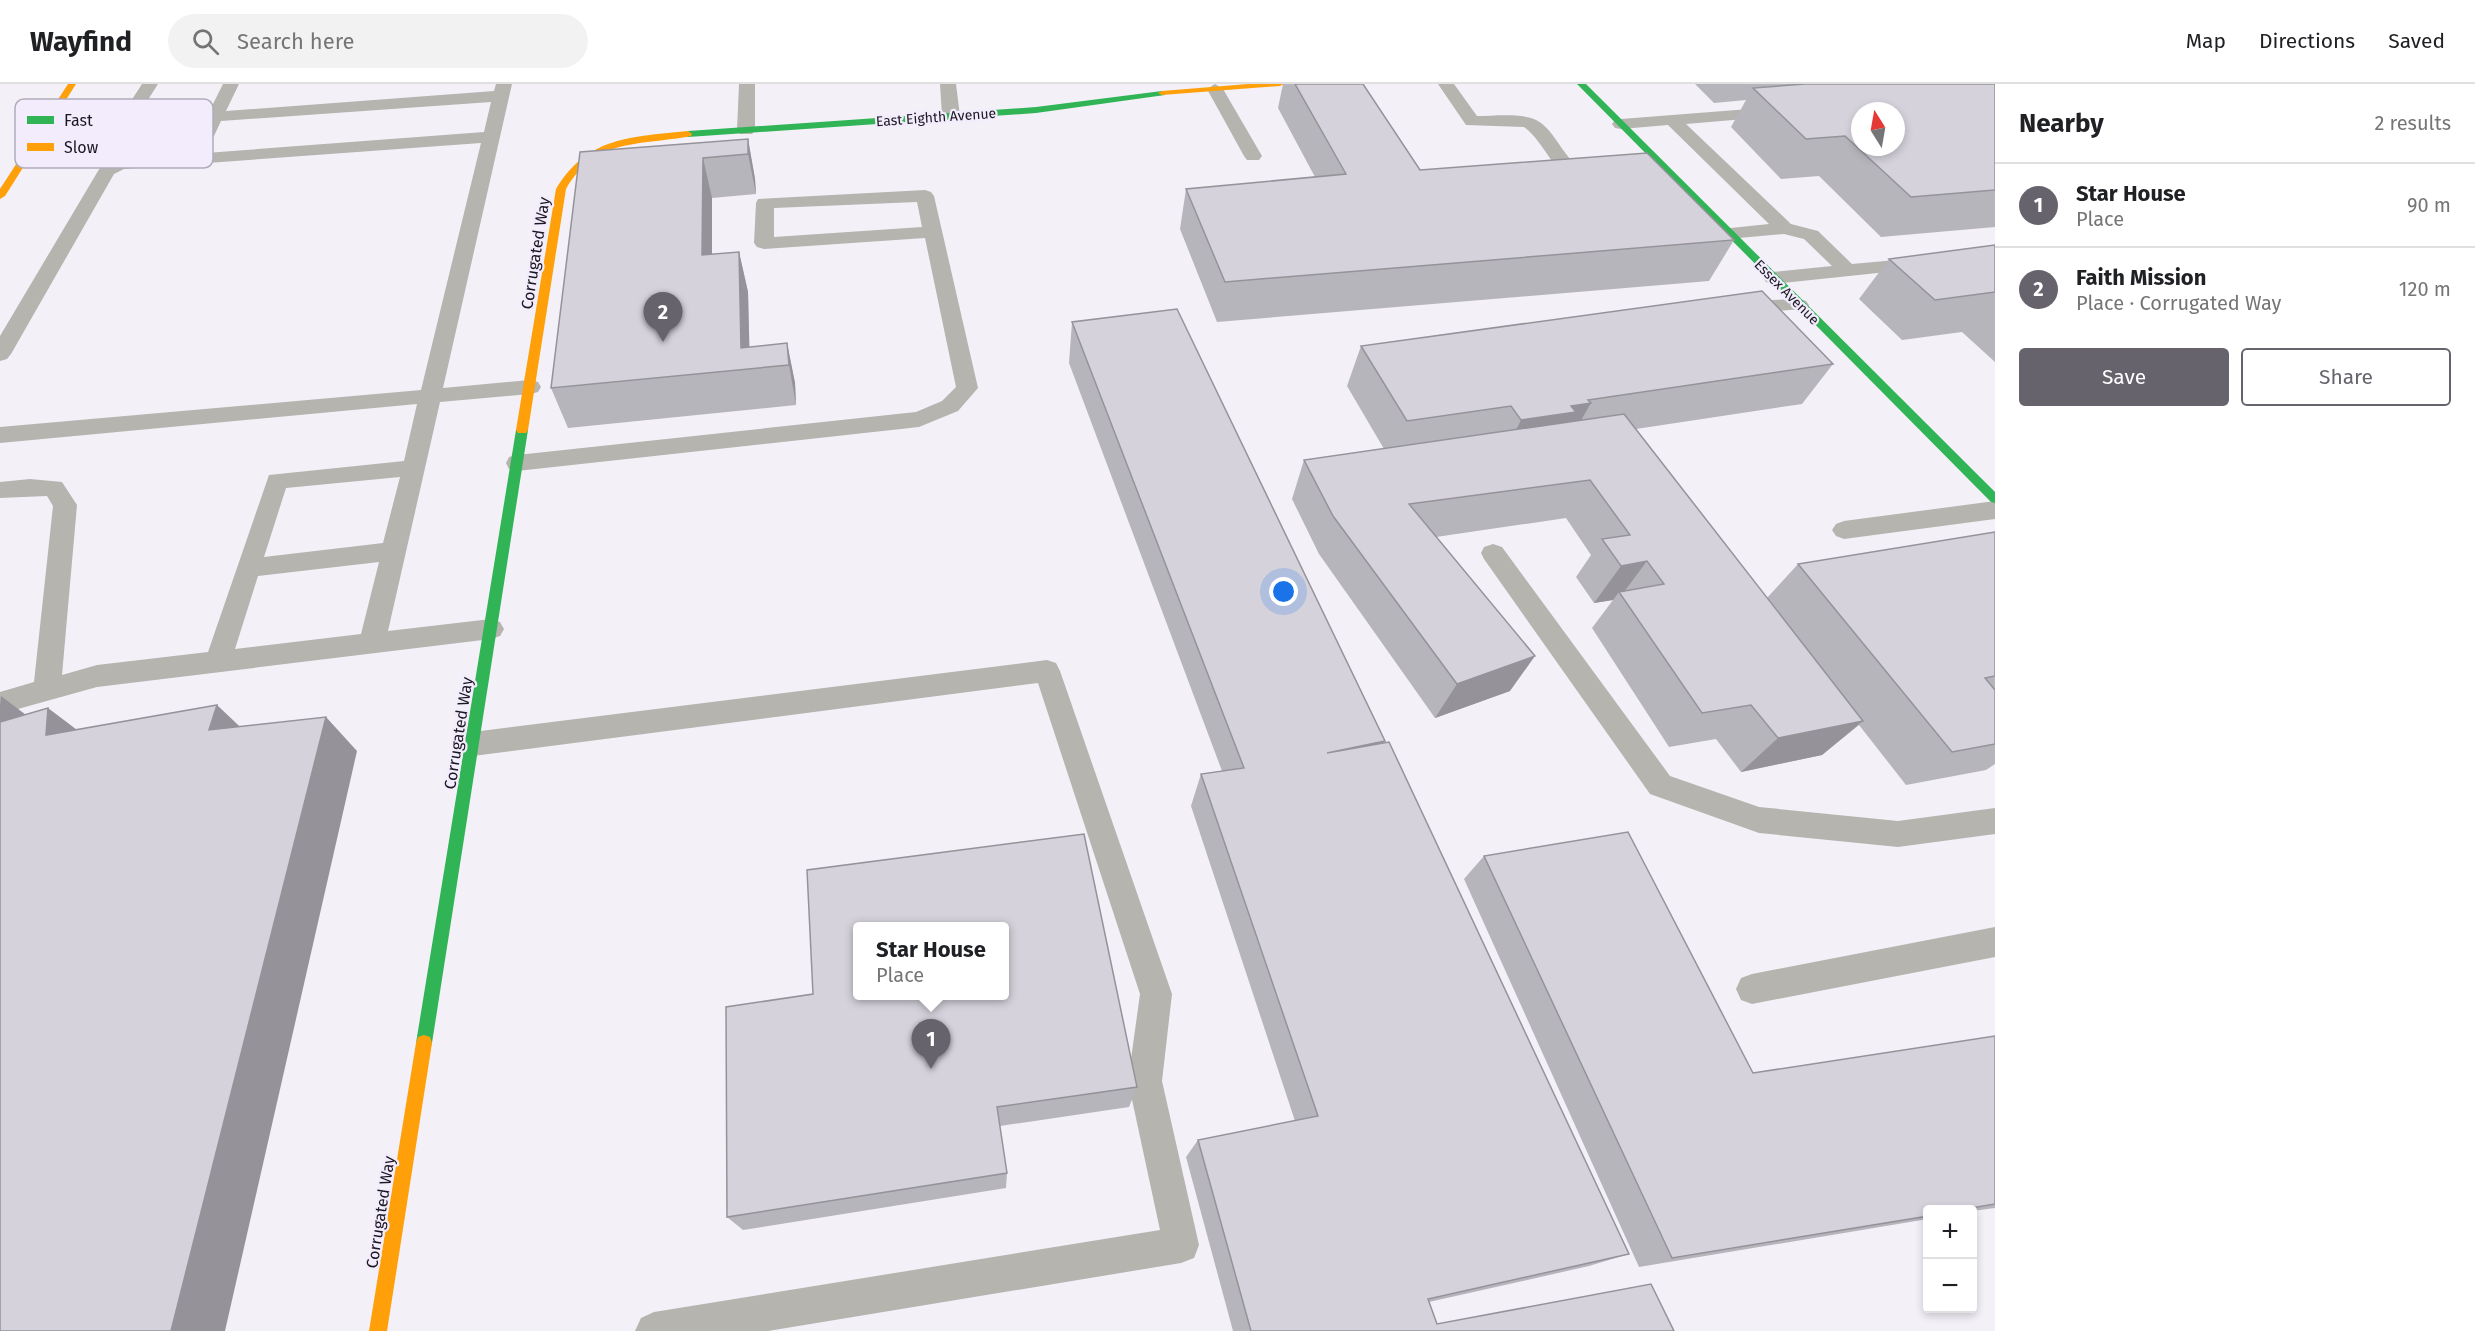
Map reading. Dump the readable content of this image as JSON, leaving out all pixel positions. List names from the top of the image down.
{
  "streets": {
    "street": ["East Eighth Avenue", "Corrugated Way", "Essex Avenue"]
  },
  "crossings": [
    ["East Eighth Avenue", "Corrugated Way"]
  ],
  "legend": ["Fast", "Slow"],
  "north": "top",
  "page": {
    "header": "Wayfind",
    "search": "Search here",
    "nav": ["Map", "Directions", "Saved"],
    "heading": ["Nearby", "2 results"],
    "list": [
      {
        "mark": "1",
        "name": "Star House",
        "note": "Place",
        "value": "90 m"
      },
      {
        "mark": "2",
        "name": "Faith Mission",
        "note": "Place · Corrugated Way",
        "value": "120 m"
      }
    ],
    "pins": ["2", "1"],
    "buttons": ["Save", "Share"],
    "popup": ["Star House", "Place"],
    "map_buttons": ["+", "−"]
  }
}
